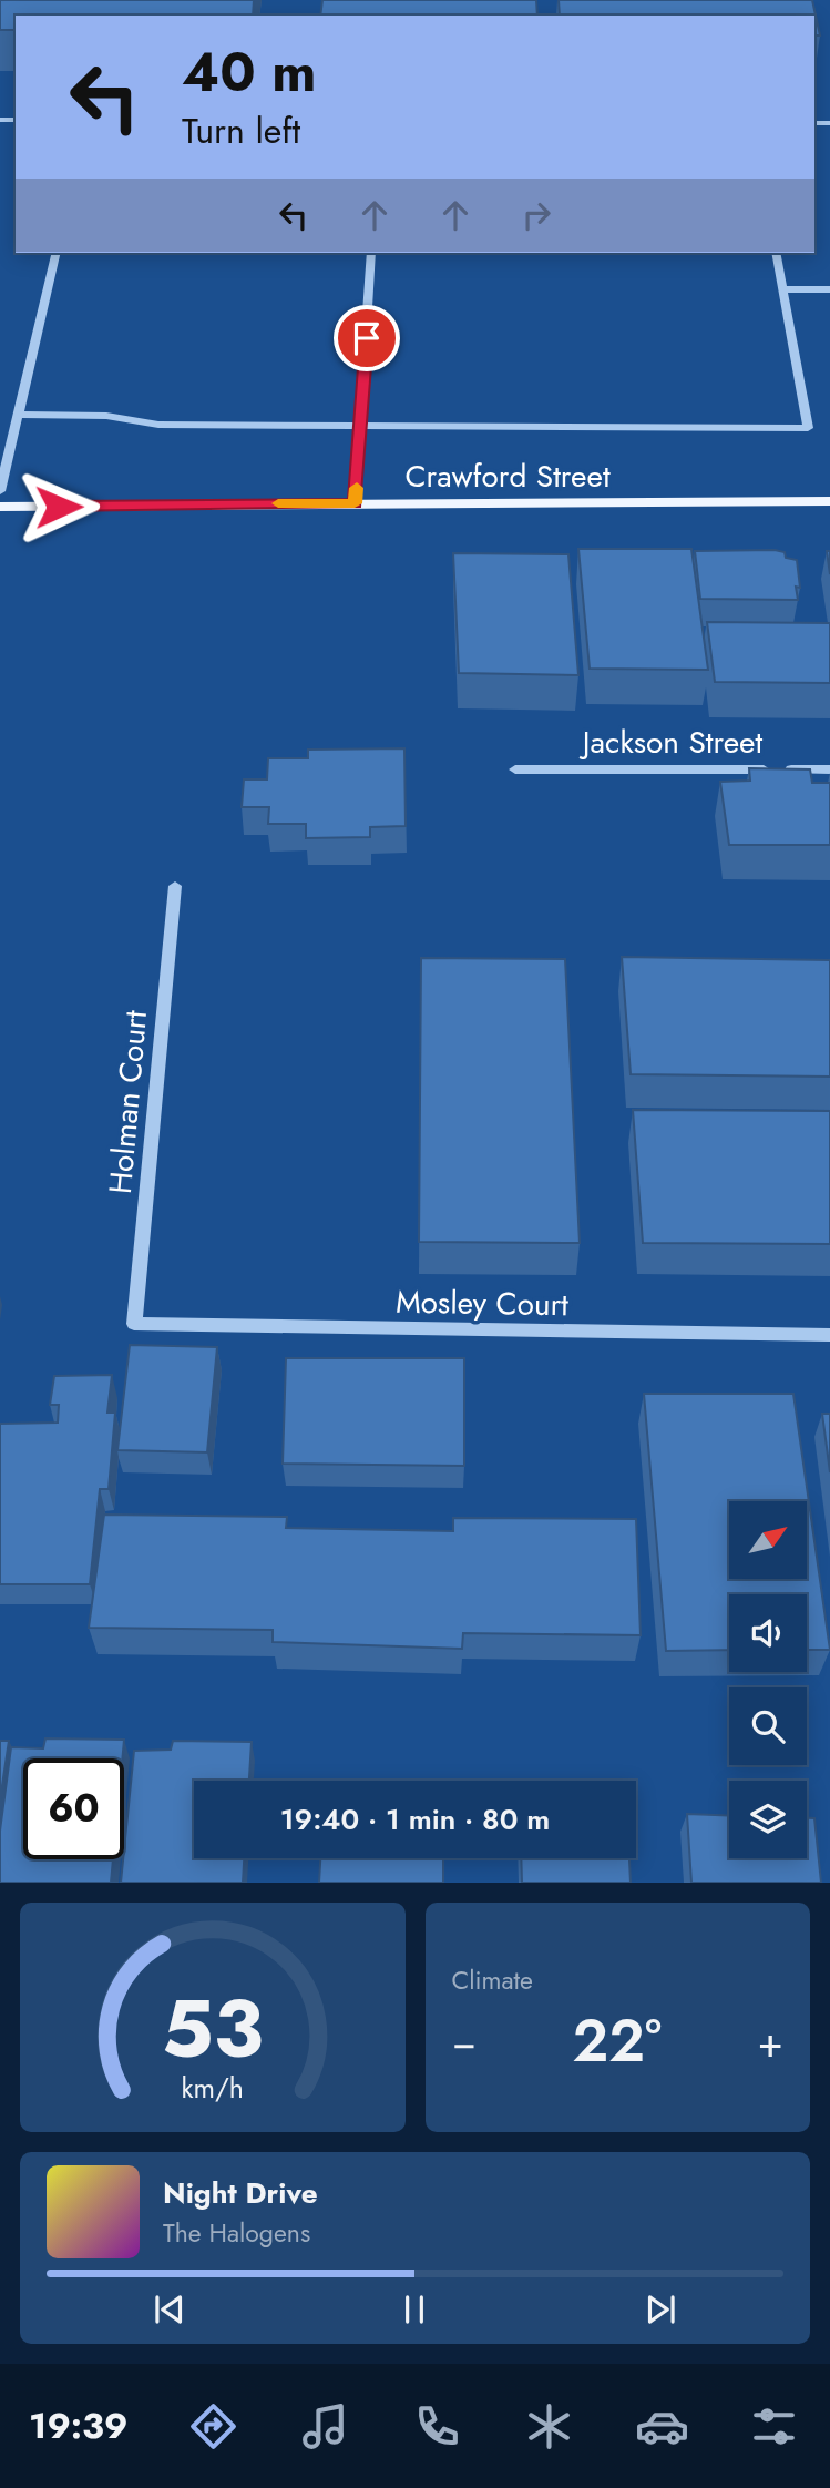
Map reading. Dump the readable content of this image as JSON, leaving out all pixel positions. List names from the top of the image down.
{
  "streets": {
    "main road": ["Crawford Street"],
    "street": ["Jackson Street", "Holman Court", "Mosley Court"]
  },
  "crossings": [
    ["Holman Court", "Mosley Court"]
  ],
  "north": "top right",
  "page": {
    "turn": ["40 m", "Turn left"],
    "limit": "60",
    "trip": "19:40 · 1 min · 80 m",
    "tile": "Climate",
    "heat": ["−", "22°", "+"],
    "song": ["Night Drive", "The Halogens"],
    "tabs": "19:39",
    "gauge": ["53", "km/h"]
  }
}
